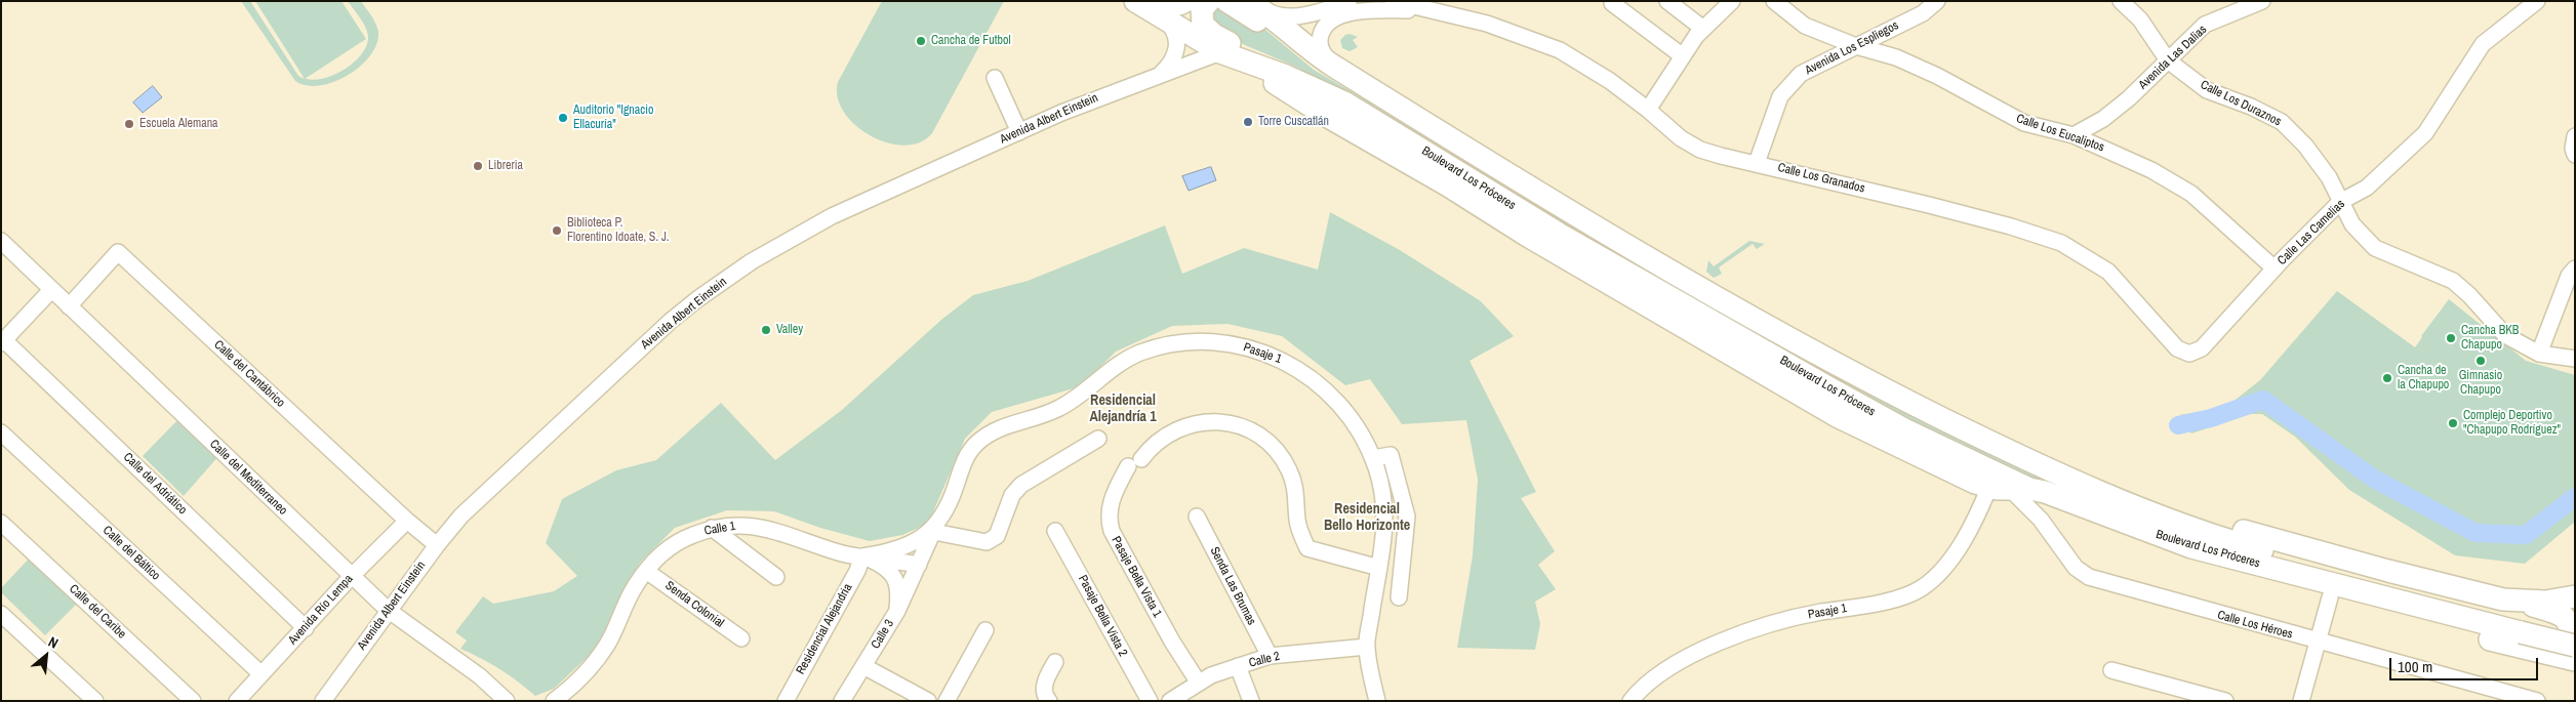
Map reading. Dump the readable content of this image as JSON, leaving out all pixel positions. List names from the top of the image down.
{
  "streets": {
    "highway": ["Boulevard Los Próceres"],
    "street": [
      "Avenida Los Espliegos",
      "Avenida Las Dalias",
      "Calle Los Duraznos",
      "Avenida Albert Einstein",
      "Calle Los Eucaliptos",
      "Calle Los Granados",
      "Calle Las Camelias",
      "Pasaje 1",
      "Calle del Cantábrico",
      "Calle del Mediterraneo",
      "Calle del Adriático",
      "Calle 1",
      "Calle del Báltico",
      "Pasaje Bella Vista 1",
      "Senda Las Brumas",
      "Senda Colonial",
      "Avenida Río Lempa",
      "Calle del Caribe",
      "Pasaje Bella Vista 2",
      "Calle Los Héroes",
      "Residencial Alejandria",
      "Calle 3",
      "Calle 2"
    ]
  },
  "crossings": [
    ["Avenida Los Espliegos", "Calle Los Eucaliptos"],
    ["Avenida Los Espliegos", "Calle Los Granados"],
    ["Avenida Las Dalias", "Calle Los Duraznos"],
    ["Avenida Las Dalias", "Calle Los Eucaliptos"],
    ["Calle Los Duraznos", "Calle Las Camelias"],
    ["Avenida Albert Einstein", "Boulevard Los Próceres"],
    ["Avenida Albert Einstein", "Calle del Cantábrico"],
    ["Avenida Albert Einstein", "Calle del Mediterraneo"],
    ["Calle Los Eucaliptos", "Calle Las Camelias"],
    ["Boulevard Los Próceres", "Calle Los Granados"],
    ["Boulevard Los Próceres", "Pasaje 1"],
    ["Boulevard Los Próceres", "Calle Los Héroes"],
    ["Calle Los Granados", "Calle Las Camelias"],
    ["Pasaje 1", "Pasaje Bella Vista 1"],
    ["Pasaje 1", "Calle Los Héroes"],
    ["Pasaje 1", "Calle 2"],
    ["Calle del Cantábrico", "Calle del Mediterraneo"],
    ["Calle del Cantábrico", "Avenida Río Lempa"],
    ["Calle del Mediterraneo", "Avenida Río Lempa"],
    ["Calle del Adriático", "Avenida Río Lempa"],
    ["Calle 1", "Senda Colonial"],
    ["Calle 1", "Residencial Alejandria"],
    ["Calle 1", "Calle 3"],
    ["Calle del Báltico", "Avenida Río Lempa"],
    ["Pasaje Bella Vista 1", "Calle 2"],
    ["Senda Las Brumas", "Calle 2"]
  ],
  "districts": ["Residencial Alejandría 1", "Residencial Bello Horizonte"],
  "places": [
    "Cancha de Futbol",
    "Auditorio \"Ignacio Ellacuría\"",
    "Torre Cuscatlán",
    "Escuela Alemana",
    "Libreria",
    "Biblioteca P. Florentino Idoate, S. J.",
    "Valley",
    "Cancha BKB Chapupo",
    "Gimnasio Chapupo",
    "Cancha de la Chapupo",
    "Complejo Deportivo \"Chapupo Rodríguez\""
  ],
  "scale_bar": "100 m",
  "north": "top right"
}
